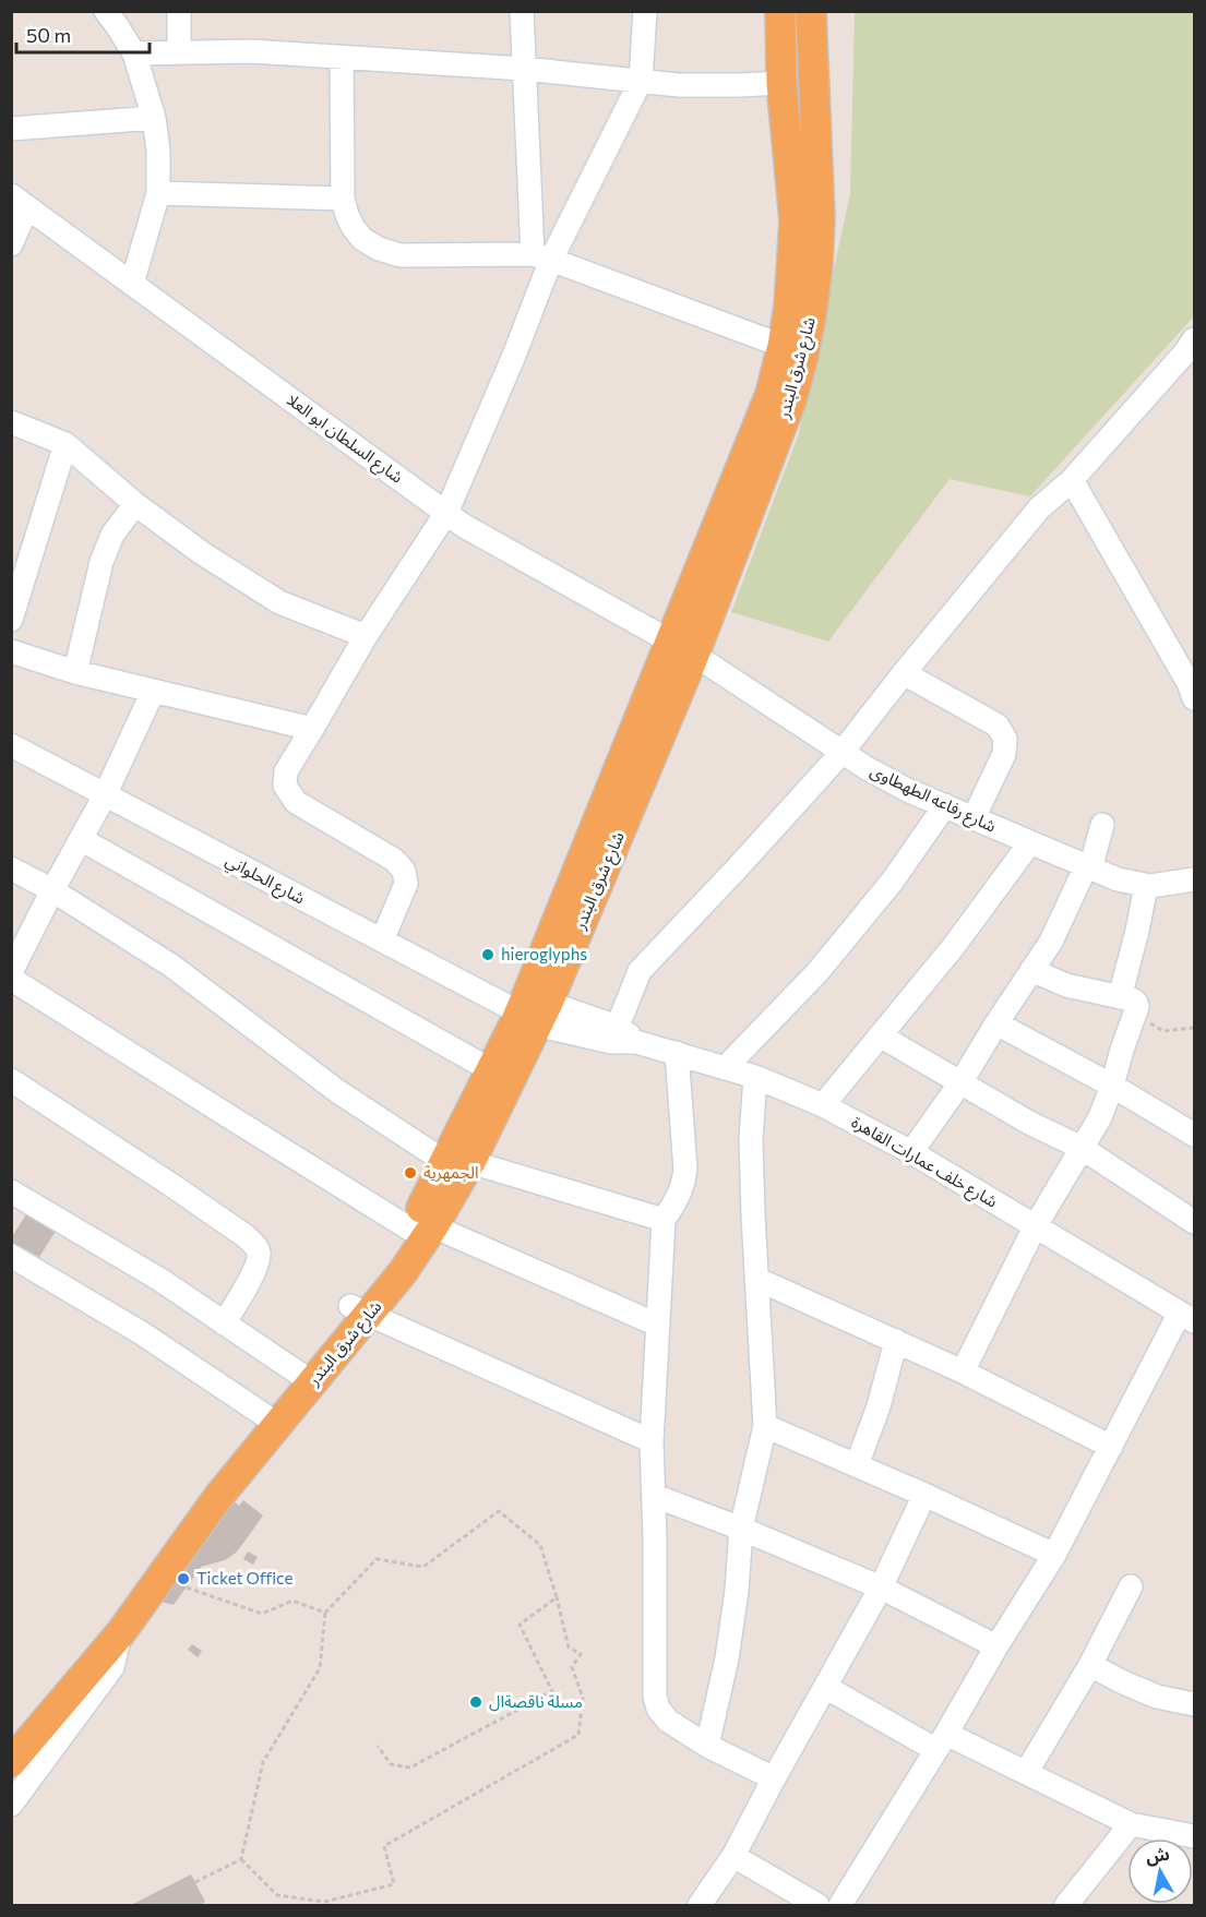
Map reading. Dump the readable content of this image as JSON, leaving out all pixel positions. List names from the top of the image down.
{
  "streets": {
    "main road": ["شارع شرق البندر"],
    "street": [
      "شارع السلطان ابو العلا",
      "شارع رفاعه الطهطاوى",
      "شارع الحلواني",
      "شارع خلف عمارات القاهرة"
    ]
  },
  "crossings": [
    ["شارع شرق البندر", "شارع السلطان ابو العلا"],
    ["شارع شرق البندر", "شارع رفاعه الطهطاوى"],
    ["شارع شرق البندر", "شارع الحلواني"],
    ["شارع شرق البندر", "شارع خلف عمارات القاهرة"],
    ["شارع السلطان ابو العلا", "شارع رفاعه الطهطاوى"],
    ["شارع الحلواني", "شارع خلف عمارات القاهرة"]
  ],
  "places": [
    "hieroglyphs",
    "الجمهرية",
    "Ticket Office",
    "مسلة ناقصةال"
  ],
  "scale_bar": "50 m",
  "north": "top"
}
